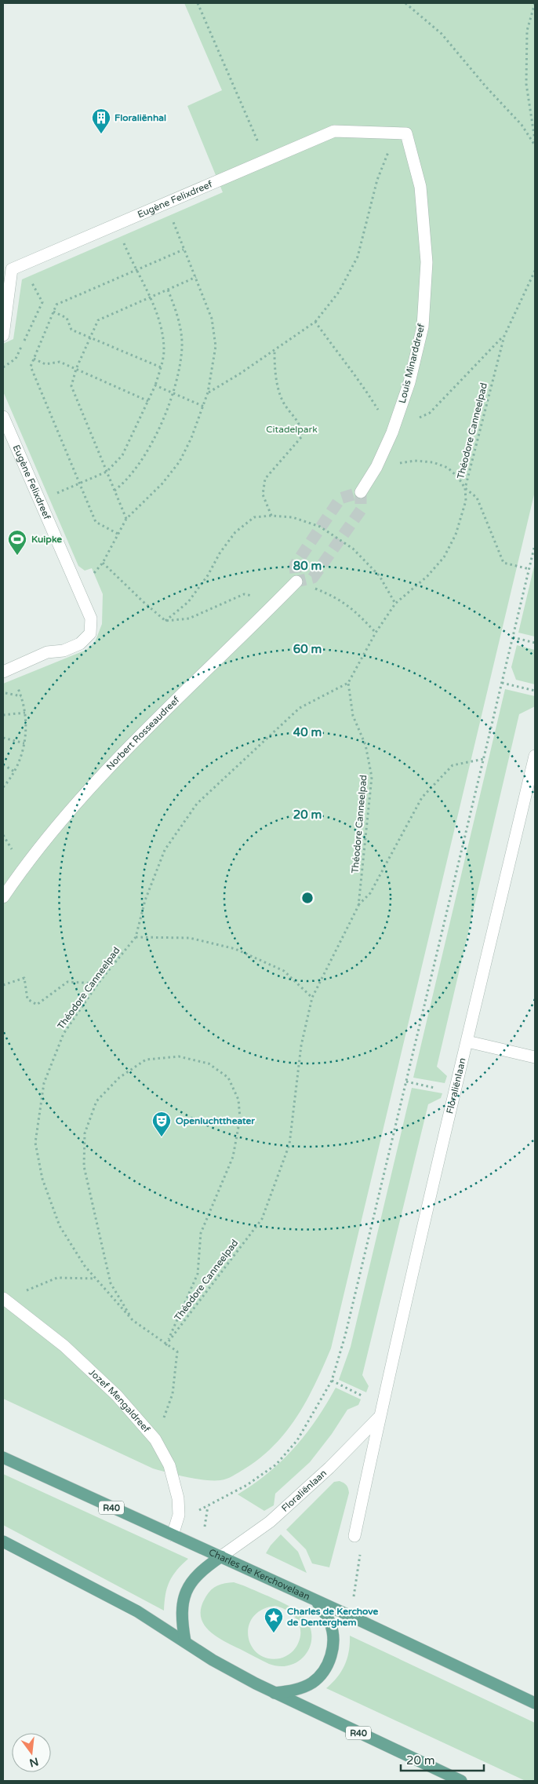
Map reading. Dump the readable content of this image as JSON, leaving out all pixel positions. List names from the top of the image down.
{
  "streets": {
    "main road": ["R40", "Charles de Kerchovelaan"],
    "street": [
      "Eugène Felixdreef",
      "Louis Minarddreef",
      "Norbert Rosseaudreef",
      "Floraliënlaan",
      "Jozef Mengaldreef"
    ],
    "path": ["Théodore Canneelpad"]
  },
  "crossings": [
    ["Eugène Felixdreef", "Louis Minarddreef"],
    ["Théodore Canneelpad", "Jozef Mengaldreef"],
    ["Floraliënlaan", "R40"],
    ["Floraliënlaan", "Charles de Kerchovelaan"],
    ["Jozef Mengaldreef", "Charles de Kerchovelaan"],
    ["R40", "Charles de Kerchovelaan"]
  ],
  "parks": ["Citadelpark"],
  "places": {
    "building": ["Floraliënhal"],
    "sports": ["Kuipke"],
    "theatre": ["Openluchttheater"],
    "place": ["Charles de Kerchove de Denterghem"]
  },
  "scale_bar": "20 m",
  "north": "bottom",
  "rings": [
    "80 m",
    "60 m",
    "40 m",
    "20 m"
  ]
}
